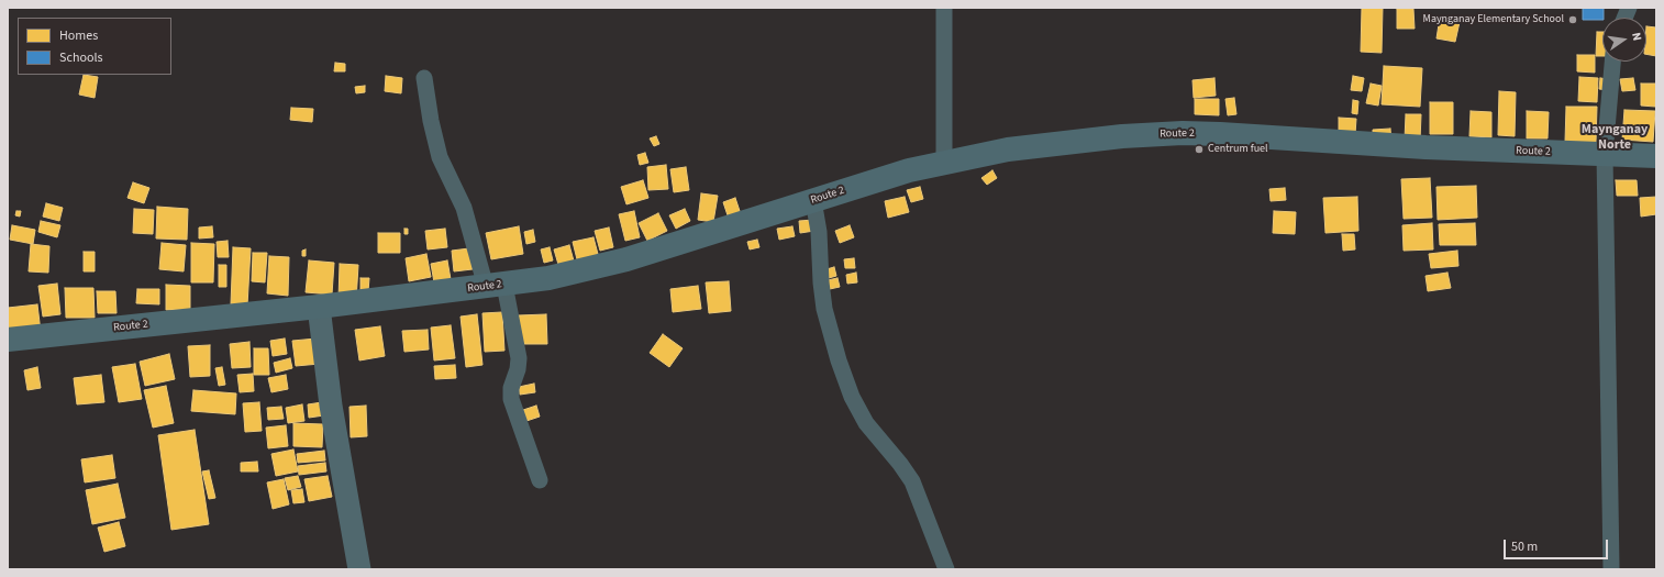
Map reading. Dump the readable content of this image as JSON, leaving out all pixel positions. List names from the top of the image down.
{
  "streets": {
    "highway": ["Route 2"]
  },
  "districts": ["Maynganay Norte"],
  "places": ["Maynganay Elementary School", "Centrum fuel"],
  "legend": ["Homes", "Schools"],
  "scale_bar": "50 m",
  "north": "right"
}
